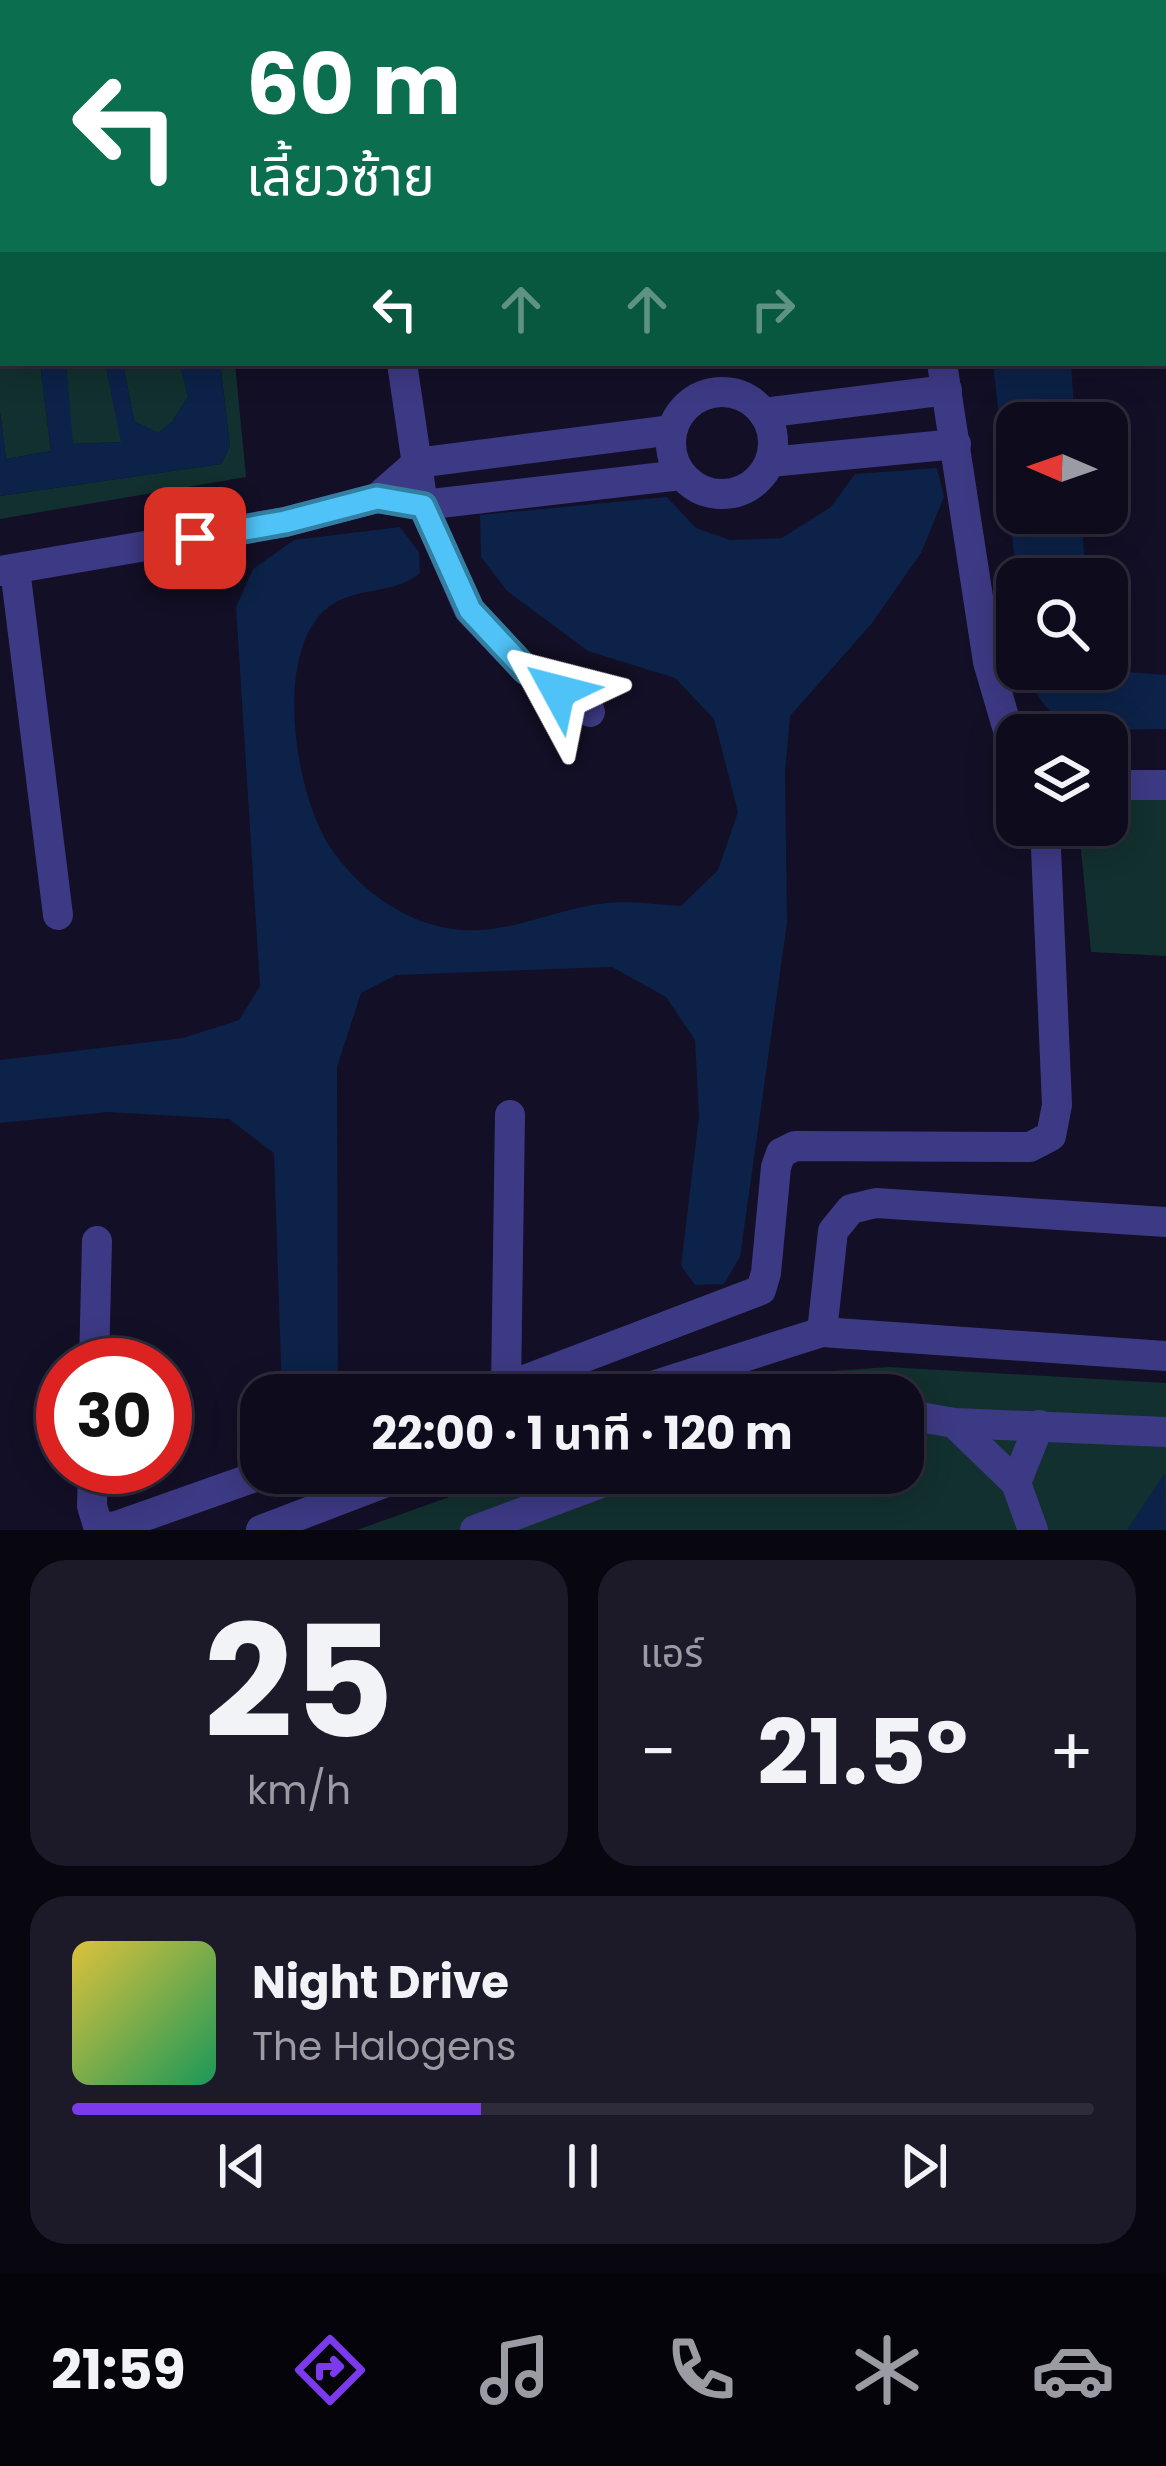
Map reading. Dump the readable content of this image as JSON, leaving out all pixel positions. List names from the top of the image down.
{
  "north": "left",
  "page": {
    "turn": ["60 m", "เลี้ยวซ้าย"],
    "limit": "30",
    "trip": "22:00 · 1 นาที · 120 m",
    "tile": [
      ["25", "km/h"],
      "แอร์"
    ],
    "heat": ["−", "21.5°", "+"],
    "song": ["Night Drive", "The Halogens"],
    "tabs": "21:59"
  }
}
